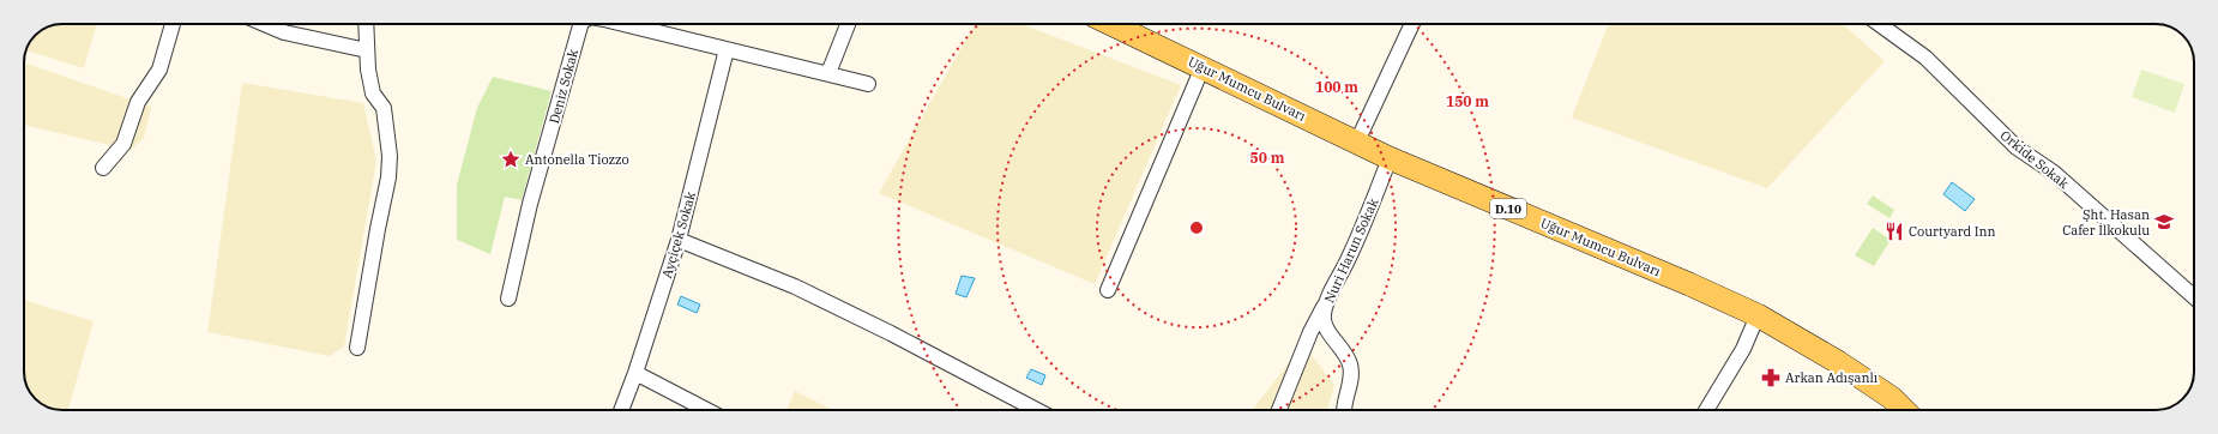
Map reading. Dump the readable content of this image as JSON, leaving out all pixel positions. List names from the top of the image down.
{
  "streets": {
    "main road": ["Uğur Mumcu Bulvarı", "D.10"],
    "street": [
      "Deniz Sokak",
      "Orkide Sokak",
      "Ayçiçek Sokak",
      "Nuri Harun Sokak"
    ]
  },
  "crossings": [
    ["Deniz Sokak", "Ayçiçek Sokak"],
    ["Uğur Mumcu Bulvarı", "Nuri Harun Sokak"]
  ],
  "places": {
    "place": ["Antonella Tiozzo"],
    "school or university": ["Şht. Hasan Cafer İlkokulu"],
    "restaurant": ["Courtyard Inn"],
    "pharmacy": ["Arkan Adışanlı"]
  },
  "rings": ["100 m", "150 m", "50 m"]
}
